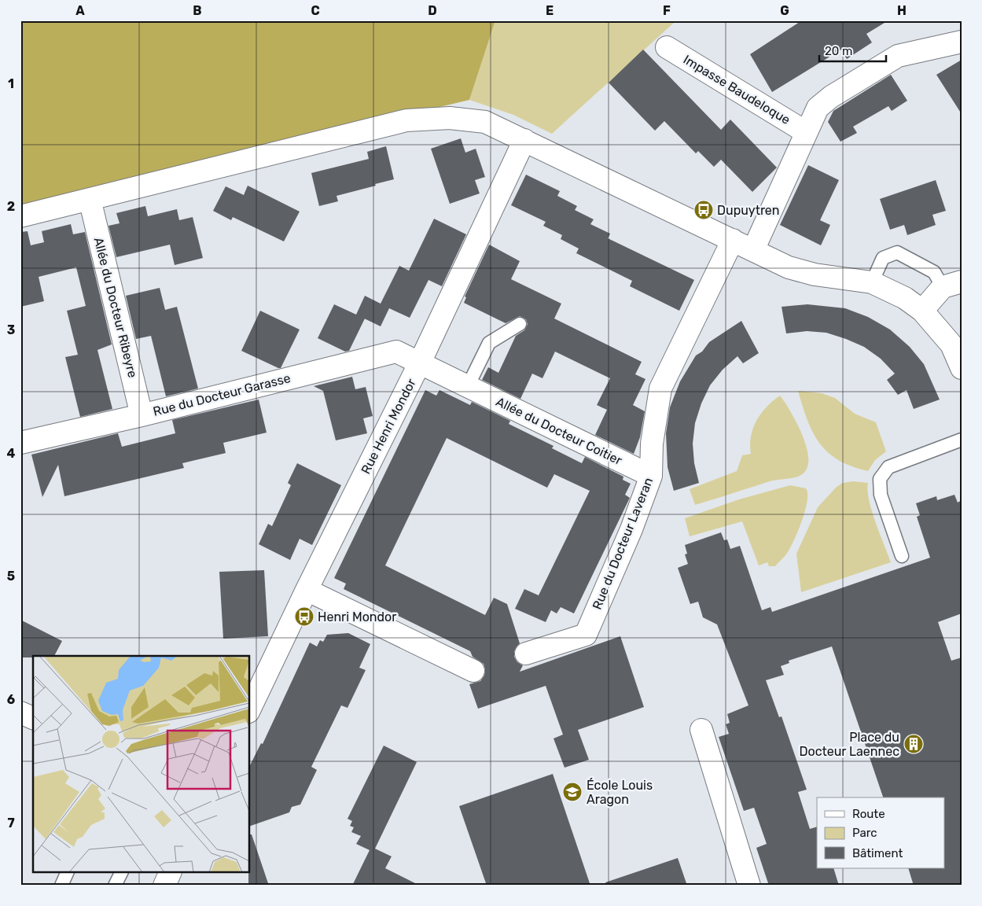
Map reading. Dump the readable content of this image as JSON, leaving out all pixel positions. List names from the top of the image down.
{
  "streets": {
    "street": [
      "Impasse Baudeloque",
      "Allée du Docteur Ribeyre",
      "Rue du Docteur Garasse",
      "Rue Henri Mondor",
      "Allée du Docteur Coitier",
      "Rue du Docteur Laveran"
    ]
  },
  "crossings": [
    ["Allée du Docteur Ribeyre", "Rue du Docteur Garasse"],
    ["Rue du Docteur Garasse", "Rue Henri Mondor"],
    ["Rue du Docteur Garasse", "Allée du Docteur Coitier"],
    ["Rue Henri Mondor", "Allée du Docteur Coitier"],
    ["Allée du Docteur Coitier", "Rue du Docteur Laveran"]
  ],
  "places": {
    "bus stop": ["Dupuytren", "Henri Mondor"],
    "building": ["Place du Docteur Laennec"],
    "school or university": ["École Louis Aragon"]
  },
  "legend": ["Route", "Parc", "Bâtiment"],
  "scale_bar": "20 m",
  "grid": {
    "columns": [
      "A",
      "B",
      "C",
      "D",
      "E",
      "F",
      "G",
      "H"
    ],
    "rows": [
      "1",
      "2",
      "3",
      "4",
      "5",
      "6",
      "7"
    ]
  }
}
